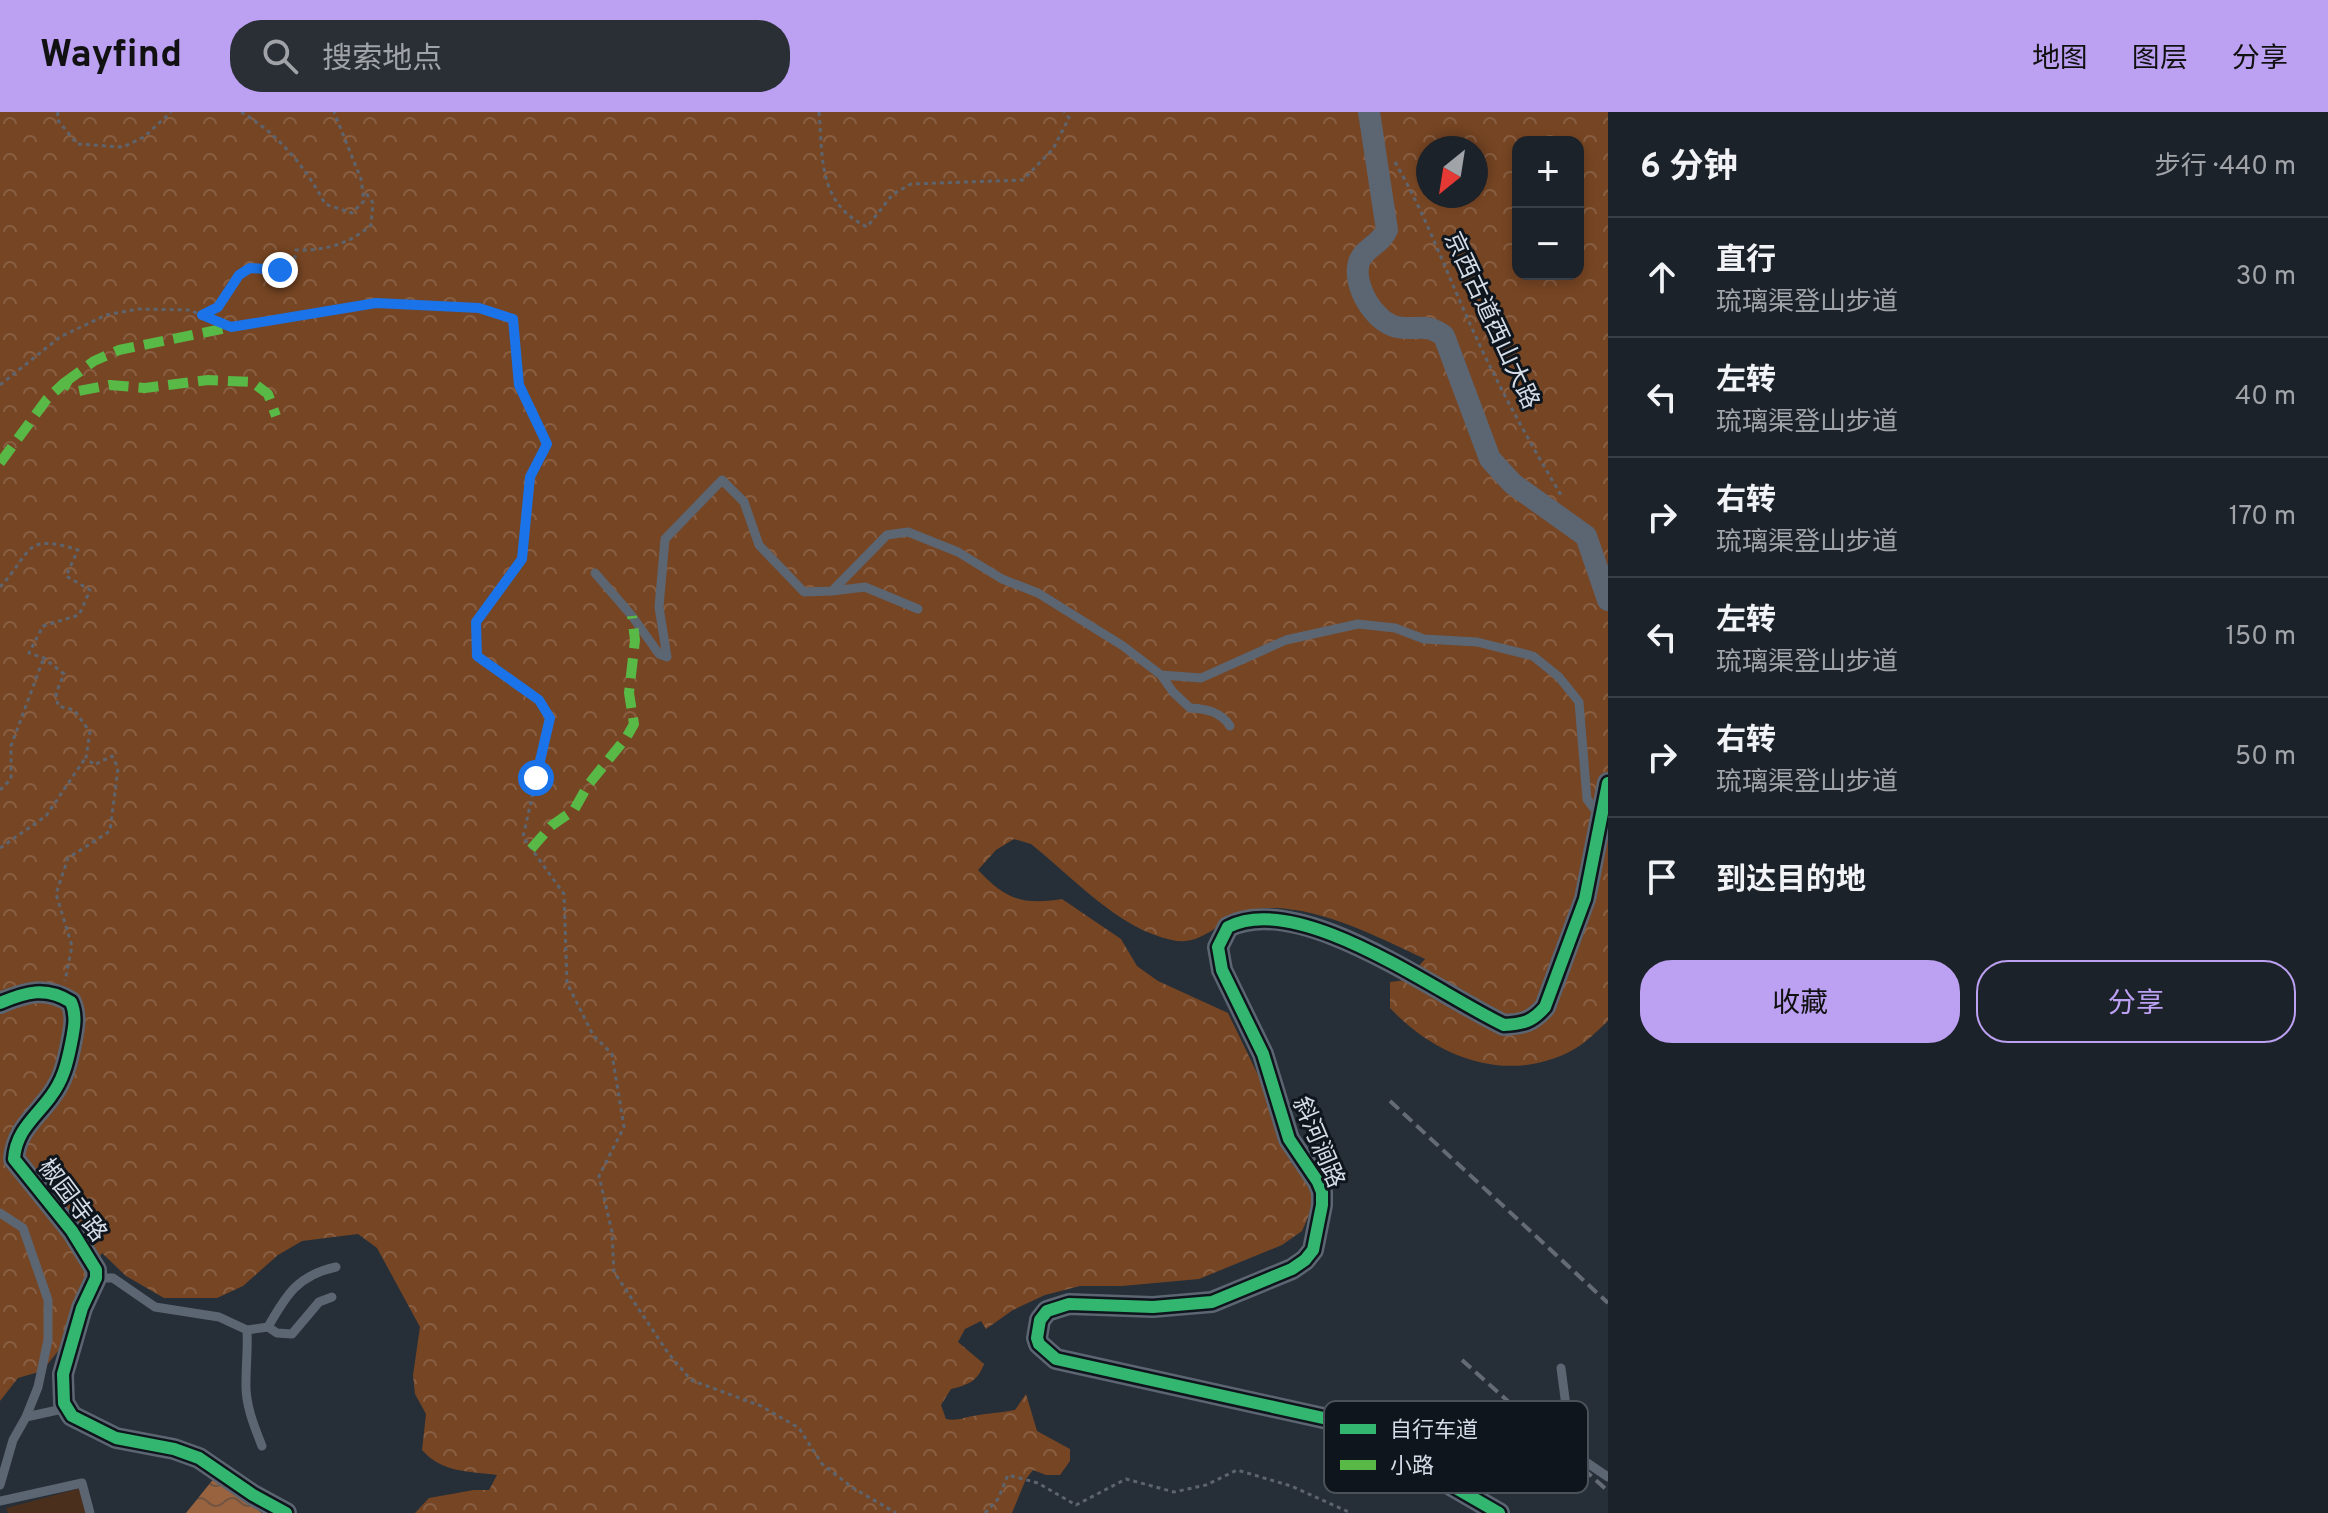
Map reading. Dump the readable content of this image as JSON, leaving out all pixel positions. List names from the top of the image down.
{
  "streets": {
    "street": ["斜河涧路", "椒园寺路"],
    "path": ["京西古道·西山大路"]
  },
  "legend": ["自行车道", "小路"],
  "north": "bottom left",
  "page": {
    "header": "Wayfind",
    "search": "搜索地点",
    "nav": ["地图", "图层", "分享"],
    "heading": ["6 分钟", "步行 · 440 m"],
    "map_buttons": ["+", "−"],
    "list": [
      ["直行", "琉璃渠登山步道", "30 m"],
      ["左转", "琉璃渠登山步道", "40 m"],
      ["右转", "琉璃渠登山步道", "170 m"],
      ["左转", "琉璃渠登山步道", "150 m"],
      ["右转", "琉璃渠登山步道", "50 m"],
      "到达目的地"
    ],
    "buttons": ["收藏", "分享"]
  }
}
